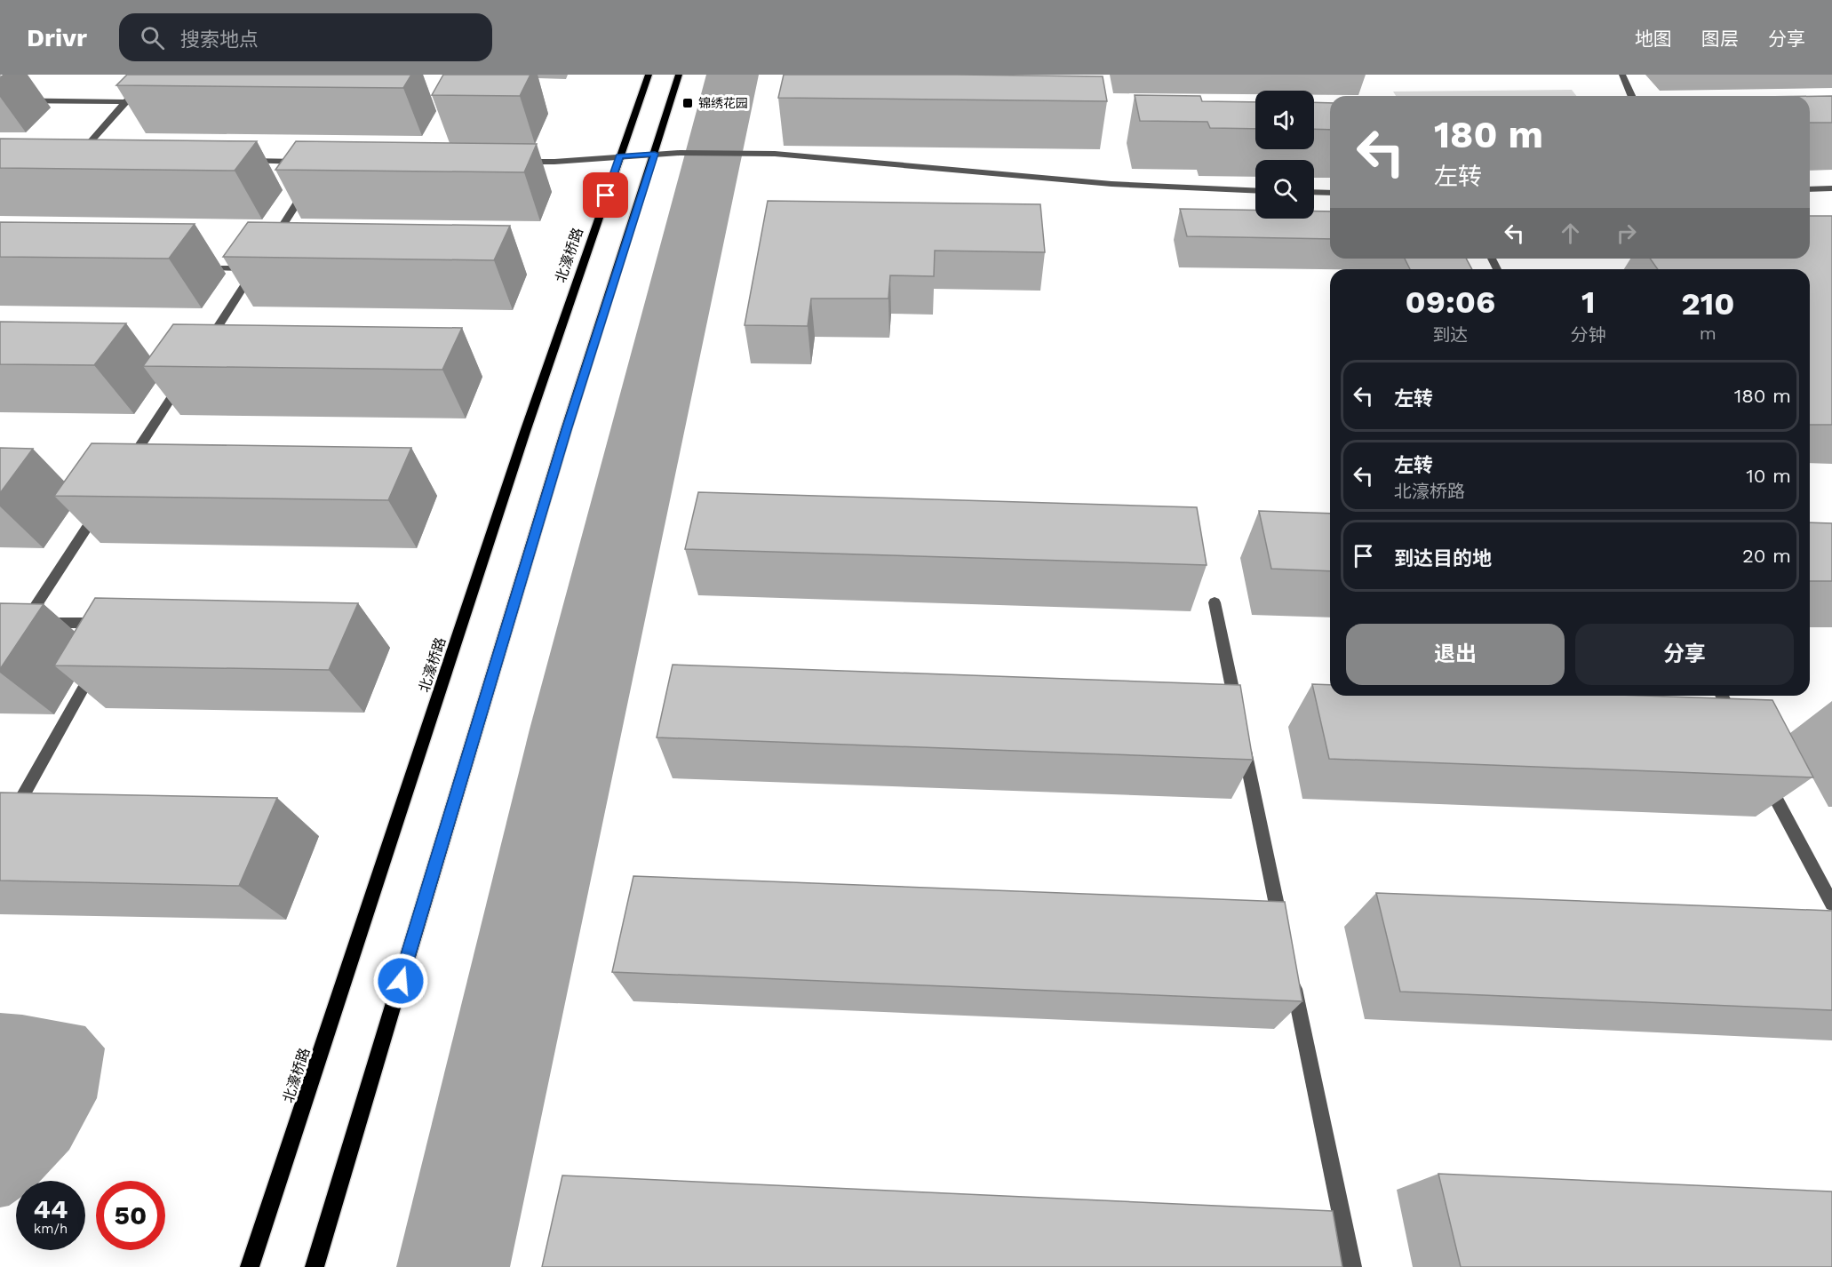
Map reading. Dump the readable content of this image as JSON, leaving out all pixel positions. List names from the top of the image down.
{
  "streets": {
    "main road": ["北濠桥路"]
  },
  "places": {
    "transit": ["锦绣花园"]
  },
  "page": {
    "header": "Drivr",
    "search": "搜索地点",
    "nav": ["地图", "图层", "分享"],
    "turn": ["180 m", "左转"],
    "eta": [
      "09:06",
      "到达",
      "1",
      "分钟",
      "210",
      "m"
    ],
    "list": [
      {
        "name": "左转",
        "value": "180 m"
      },
      {
        "name": "左转",
        "note": "北濠桥路",
        "value": "10 m"
      },
      {
        "name": "到达目的地",
        "value": "20 m"
      }
    ],
    "buttons": ["退出", "分享"],
    "speed": "44 km/h",
    "limit": "50"
  }
}
